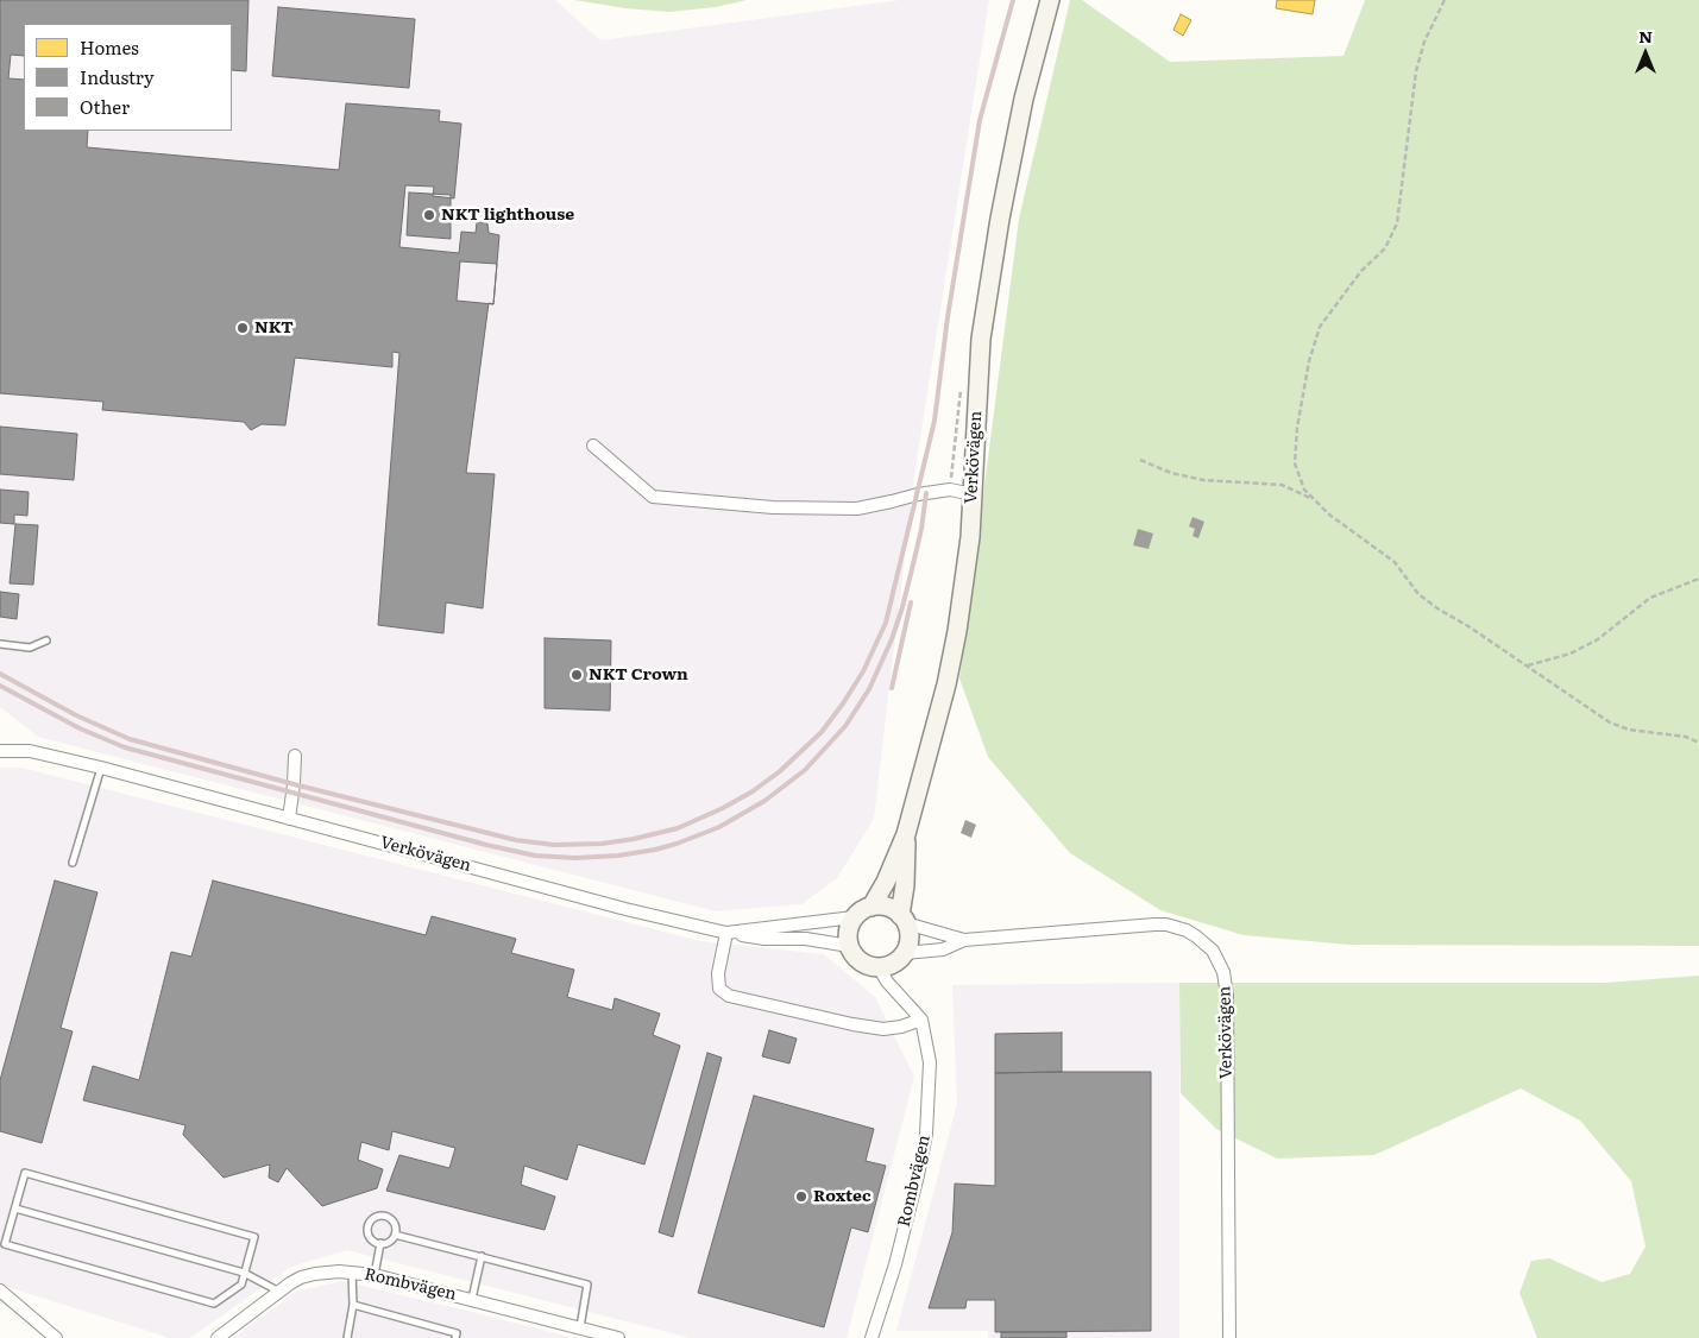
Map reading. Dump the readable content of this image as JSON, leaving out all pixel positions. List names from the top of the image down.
{
  "streets": {
    "main road": ["Verkövägen"],
    "street": ["Rombvägen"]
  },
  "places": [
    "NKT lighthouse",
    "NKT",
    "NKT Crown",
    "Roxtec"
  ],
  "legend": ["Homes", "Industry", "Other"],
  "north": "top"
}
